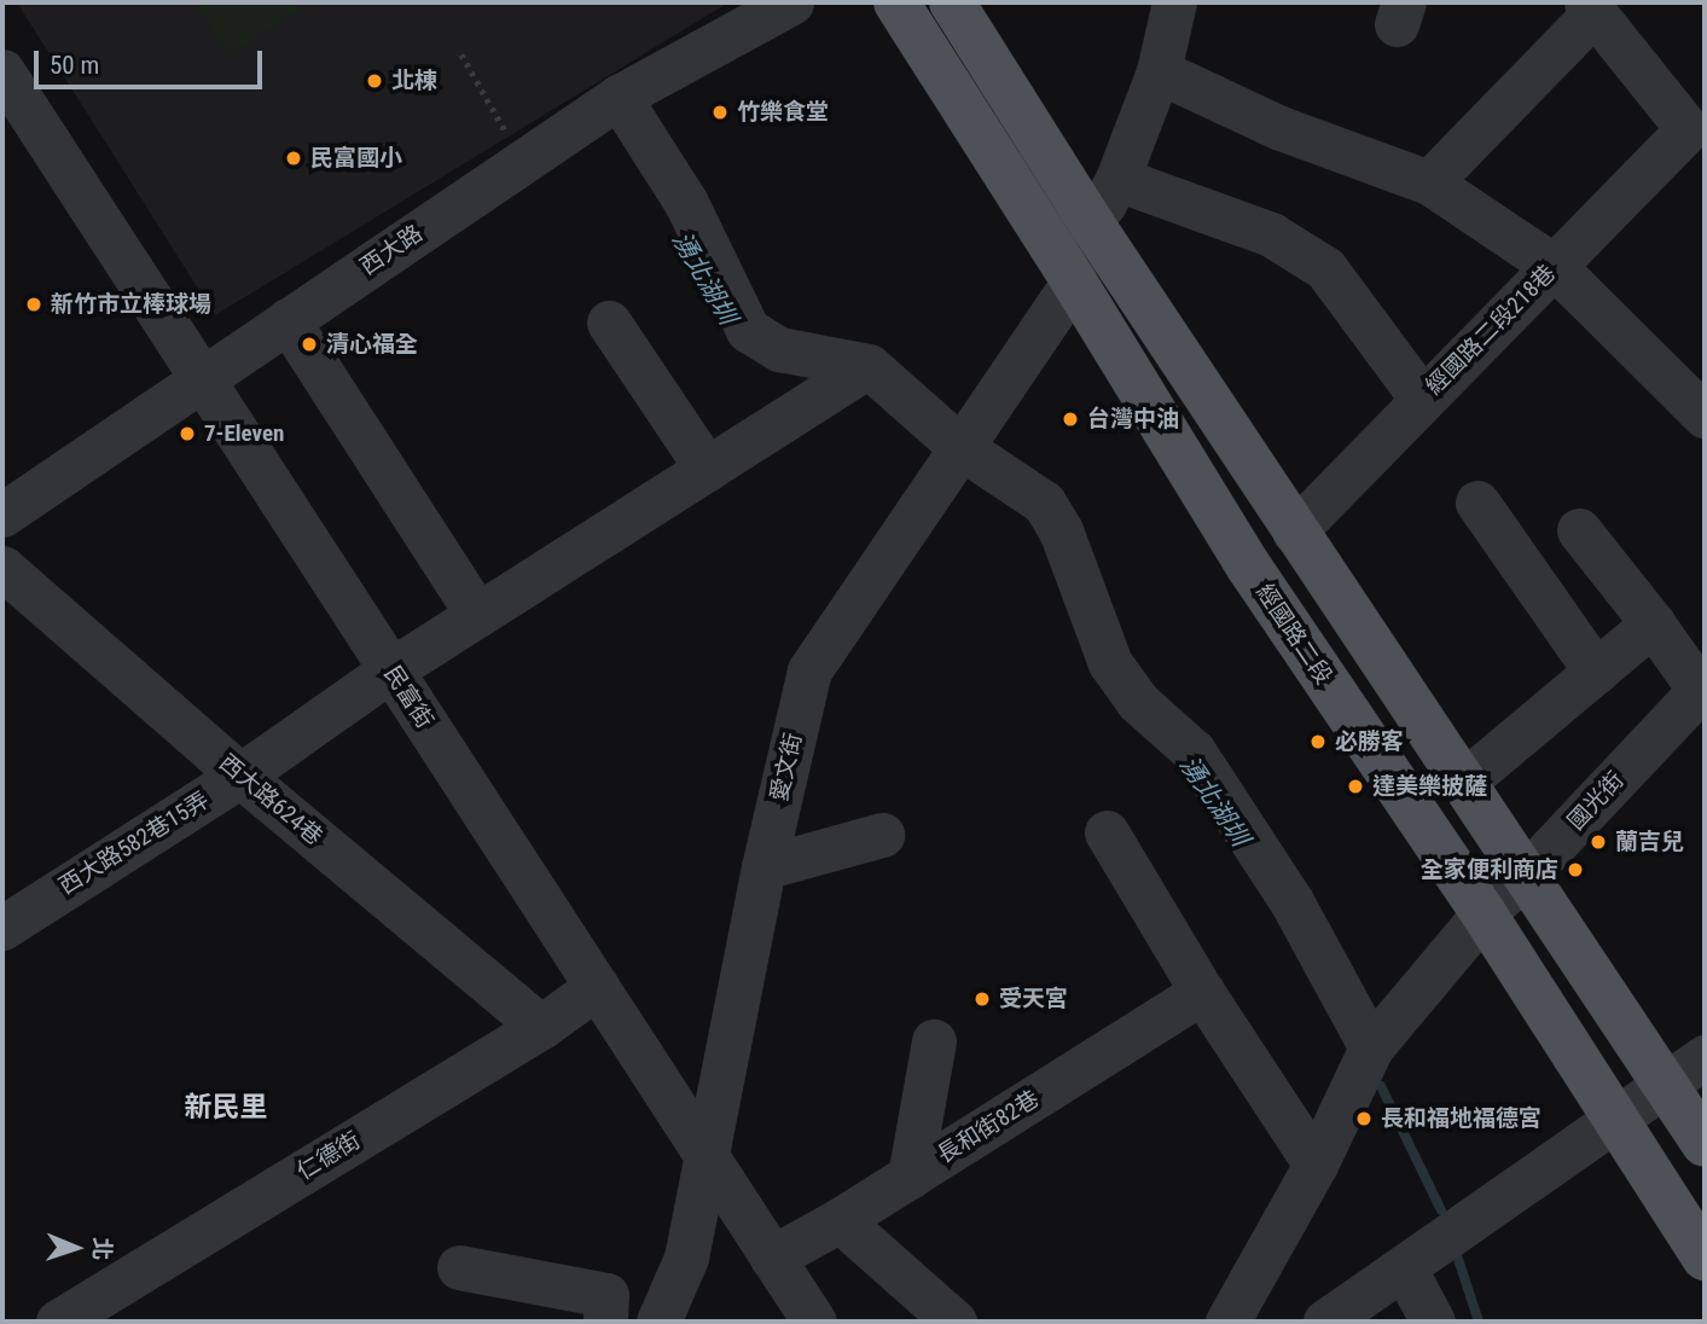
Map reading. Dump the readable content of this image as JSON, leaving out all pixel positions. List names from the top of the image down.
{
  "streets": {
    "main road": ["經國路二段"],
    "street": [
      "西大路",
      "經國路二段218巷",
      "民富街",
      "愛文街",
      "西大路624巷",
      "國光街",
      "西大路582巷15弄",
      "長和街82巷",
      "仁德街"
    ]
  },
  "crossings": [
    ["西大路", "民富街"],
    ["經國路二段", "愛文街"],
    ["經國路二段", "國光街"],
    ["民富街", "愛文街"],
    ["民富街", "西大路582巷15弄"],
    ["民富街", "長和街82巷"],
    ["民富街", "仁德街"],
    ["西大路624巷", "西大路582巷15弄"],
    ["西大路624巷", "仁德街"]
  ],
  "districts": ["新民里"],
  "water": ["湧北湖圳"],
  "places": [
    "北棟",
    "竹樂食堂",
    "民富國小",
    "新竹市立棒球場",
    "清心福全",
    "台灣中油",
    "7-Eleven",
    "必勝客",
    "達美樂披薩",
    "蘭吉兒",
    "全家便利商店",
    "受天宮",
    "長和福地福德宮"
  ],
  "scale_bar": "50 m",
  "north": "right"
}
